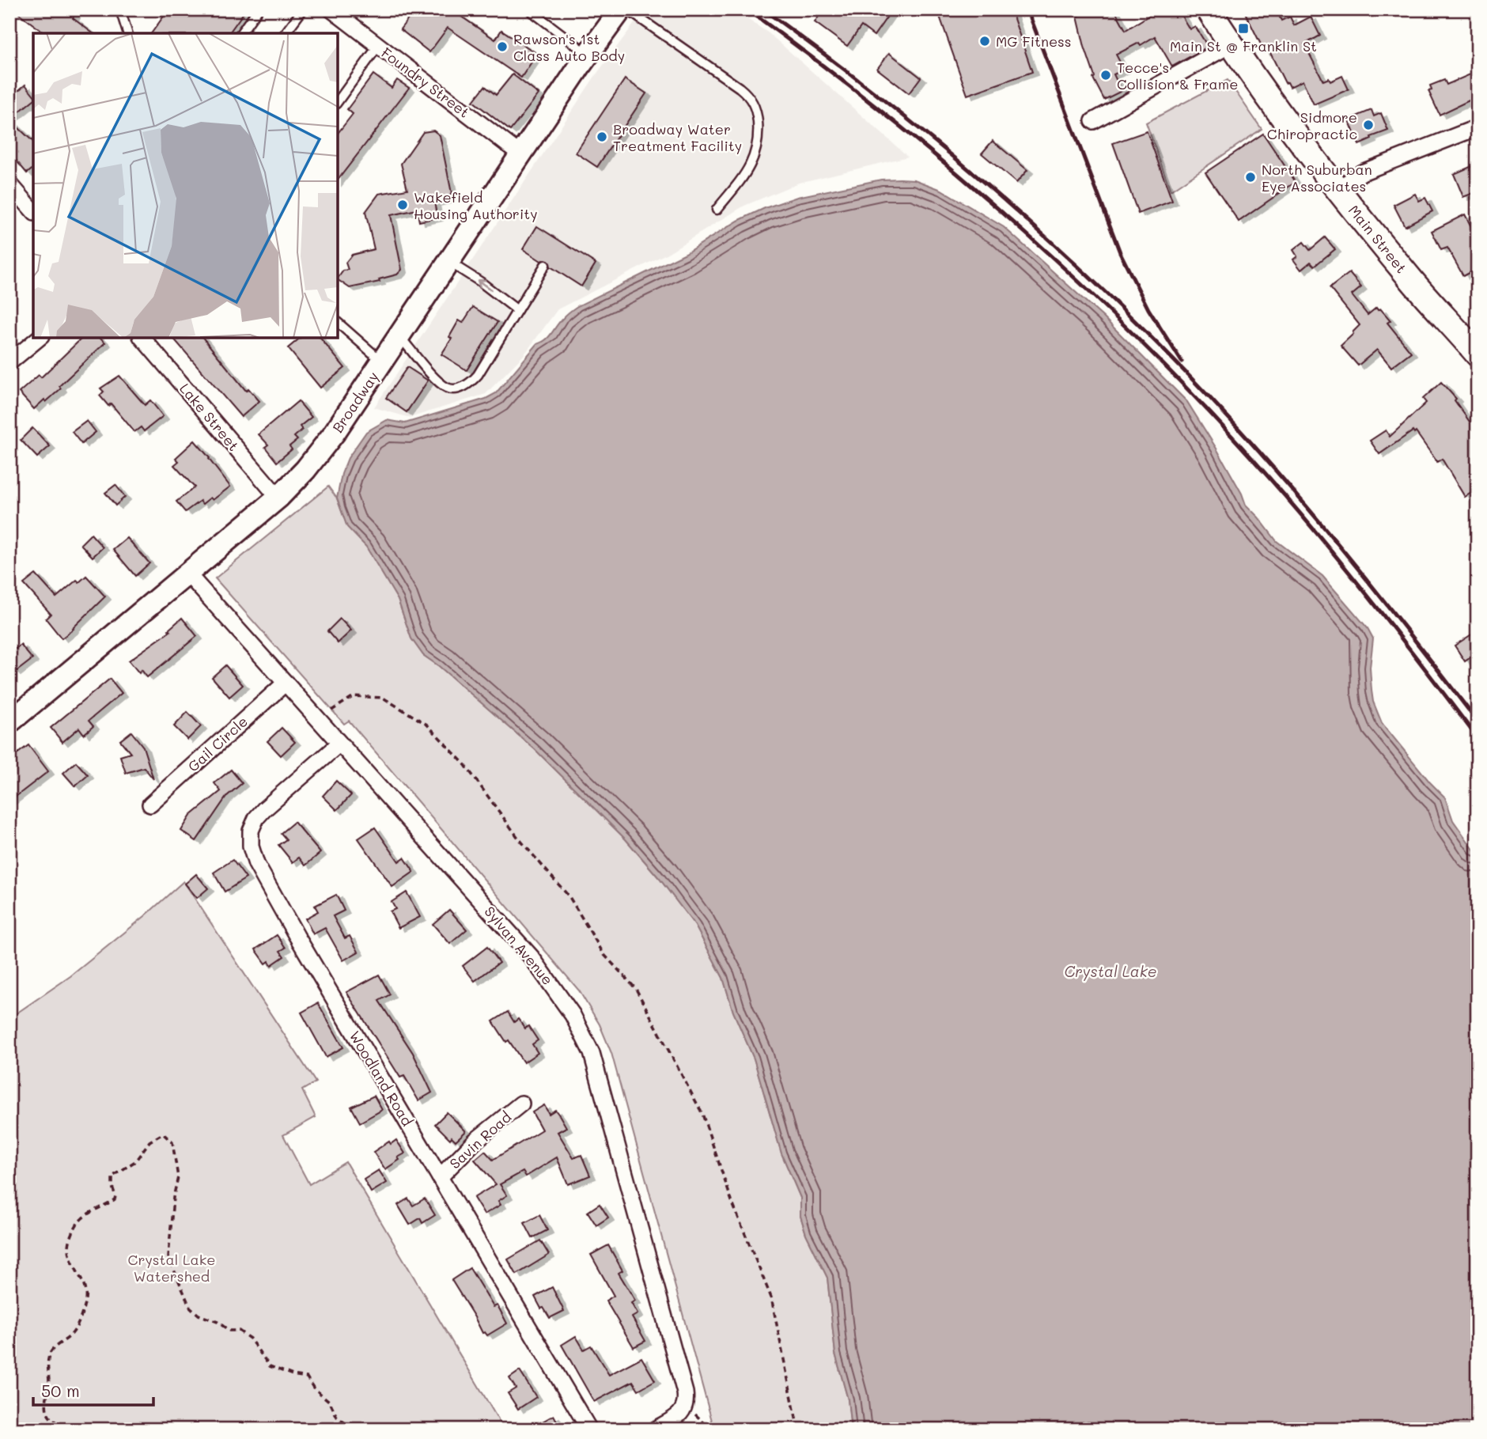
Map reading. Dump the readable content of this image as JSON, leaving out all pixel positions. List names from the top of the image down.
{
  "streets": {
    "main road": ["Main Street"],
    "street": [
      "Foundry Street",
      "Broadway",
      "Lake Street",
      "Gail Circle",
      "Sylvan Avenue",
      "Woodland Road",
      "Savin Road"
    ]
  },
  "crossings": [
    ["Foundry Street", "Broadway"],
    ["Broadway", "Lake Street"],
    ["Broadway", "Sylvan Avenue"],
    ["Gail Circle", "Sylvan Avenue"],
    ["Sylvan Avenue", "Woodland Road"],
    ["Woodland Road", "Savin Road"]
  ],
  "water": ["Crystal Lake"],
  "parks": ["Crystal Lake Watershed"],
  "places": {
    "transit": ["Main St @ Franklin St"],
    "other": [
      "MG Fitness",
      "Rawson's 1st Class Auto Body",
      "Tecce's Collision & Frame",
      "Sidmore Chiropractic",
      "Broadway Water Treatment Facility",
      "North Suburban Eye Associates",
      "Wakefield Housing Authority"
    ]
  },
  "scale_bar": "50 m"
}
